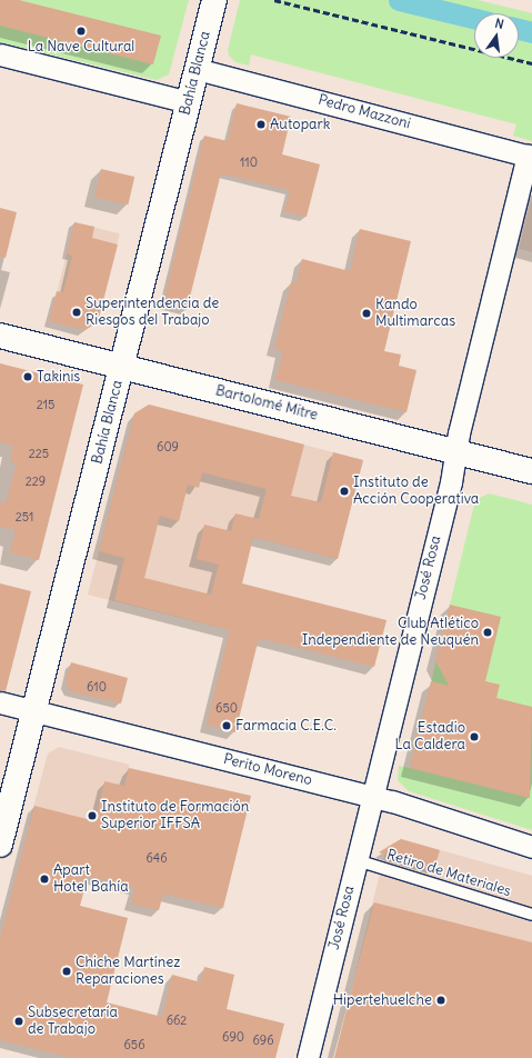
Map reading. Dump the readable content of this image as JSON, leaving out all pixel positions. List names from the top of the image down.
{
  "streets": {
    "street": [
      "Bahía Blanca",
      "Pedro Mazzoni",
      "Bartolomé Mitre",
      "José Rosa",
      "Perito Moreno"
    ],
    "lane": ["Retiro de Materiales"]
  },
  "crossings": [
    ["Bahía Blanca", "Pedro Mazzoni"],
    ["Bahía Blanca", "Bartolomé Mitre"],
    ["Bahía Blanca", "Perito Moreno"],
    ["Pedro Mazzoni", "José Rosa"],
    ["Bartolomé Mitre", "José Rosa"],
    ["José Rosa", "Perito Moreno"],
    ["José Rosa", "Retiro de Materiales"]
  ],
  "places": [
    "La Nave Cultural",
    "Autopark",
    "Superintendencia de Riesgos del Trabajo",
    "Kando Multimarcas",
    "Takinis",
    "Instituto de Acción Cooperativa",
    "Club Atlético Independiente de Neuquén",
    "Farmacia C.E.C.",
    "Estadio La Caldera",
    "Instituto de Formación Superior IFFSA",
    "Apart Hotel Bahía",
    "Chiche Martínez Reparaciones",
    "Hipertehuelche",
    "Subsecretaría de Trabajo"
  ],
  "house_numbers": [
    "110",
    "215",
    "609",
    "225",
    "229",
    "251",
    "610",
    "650",
    "646",
    "662",
    "690",
    "696",
    "656"
  ],
  "north": "top"
}
